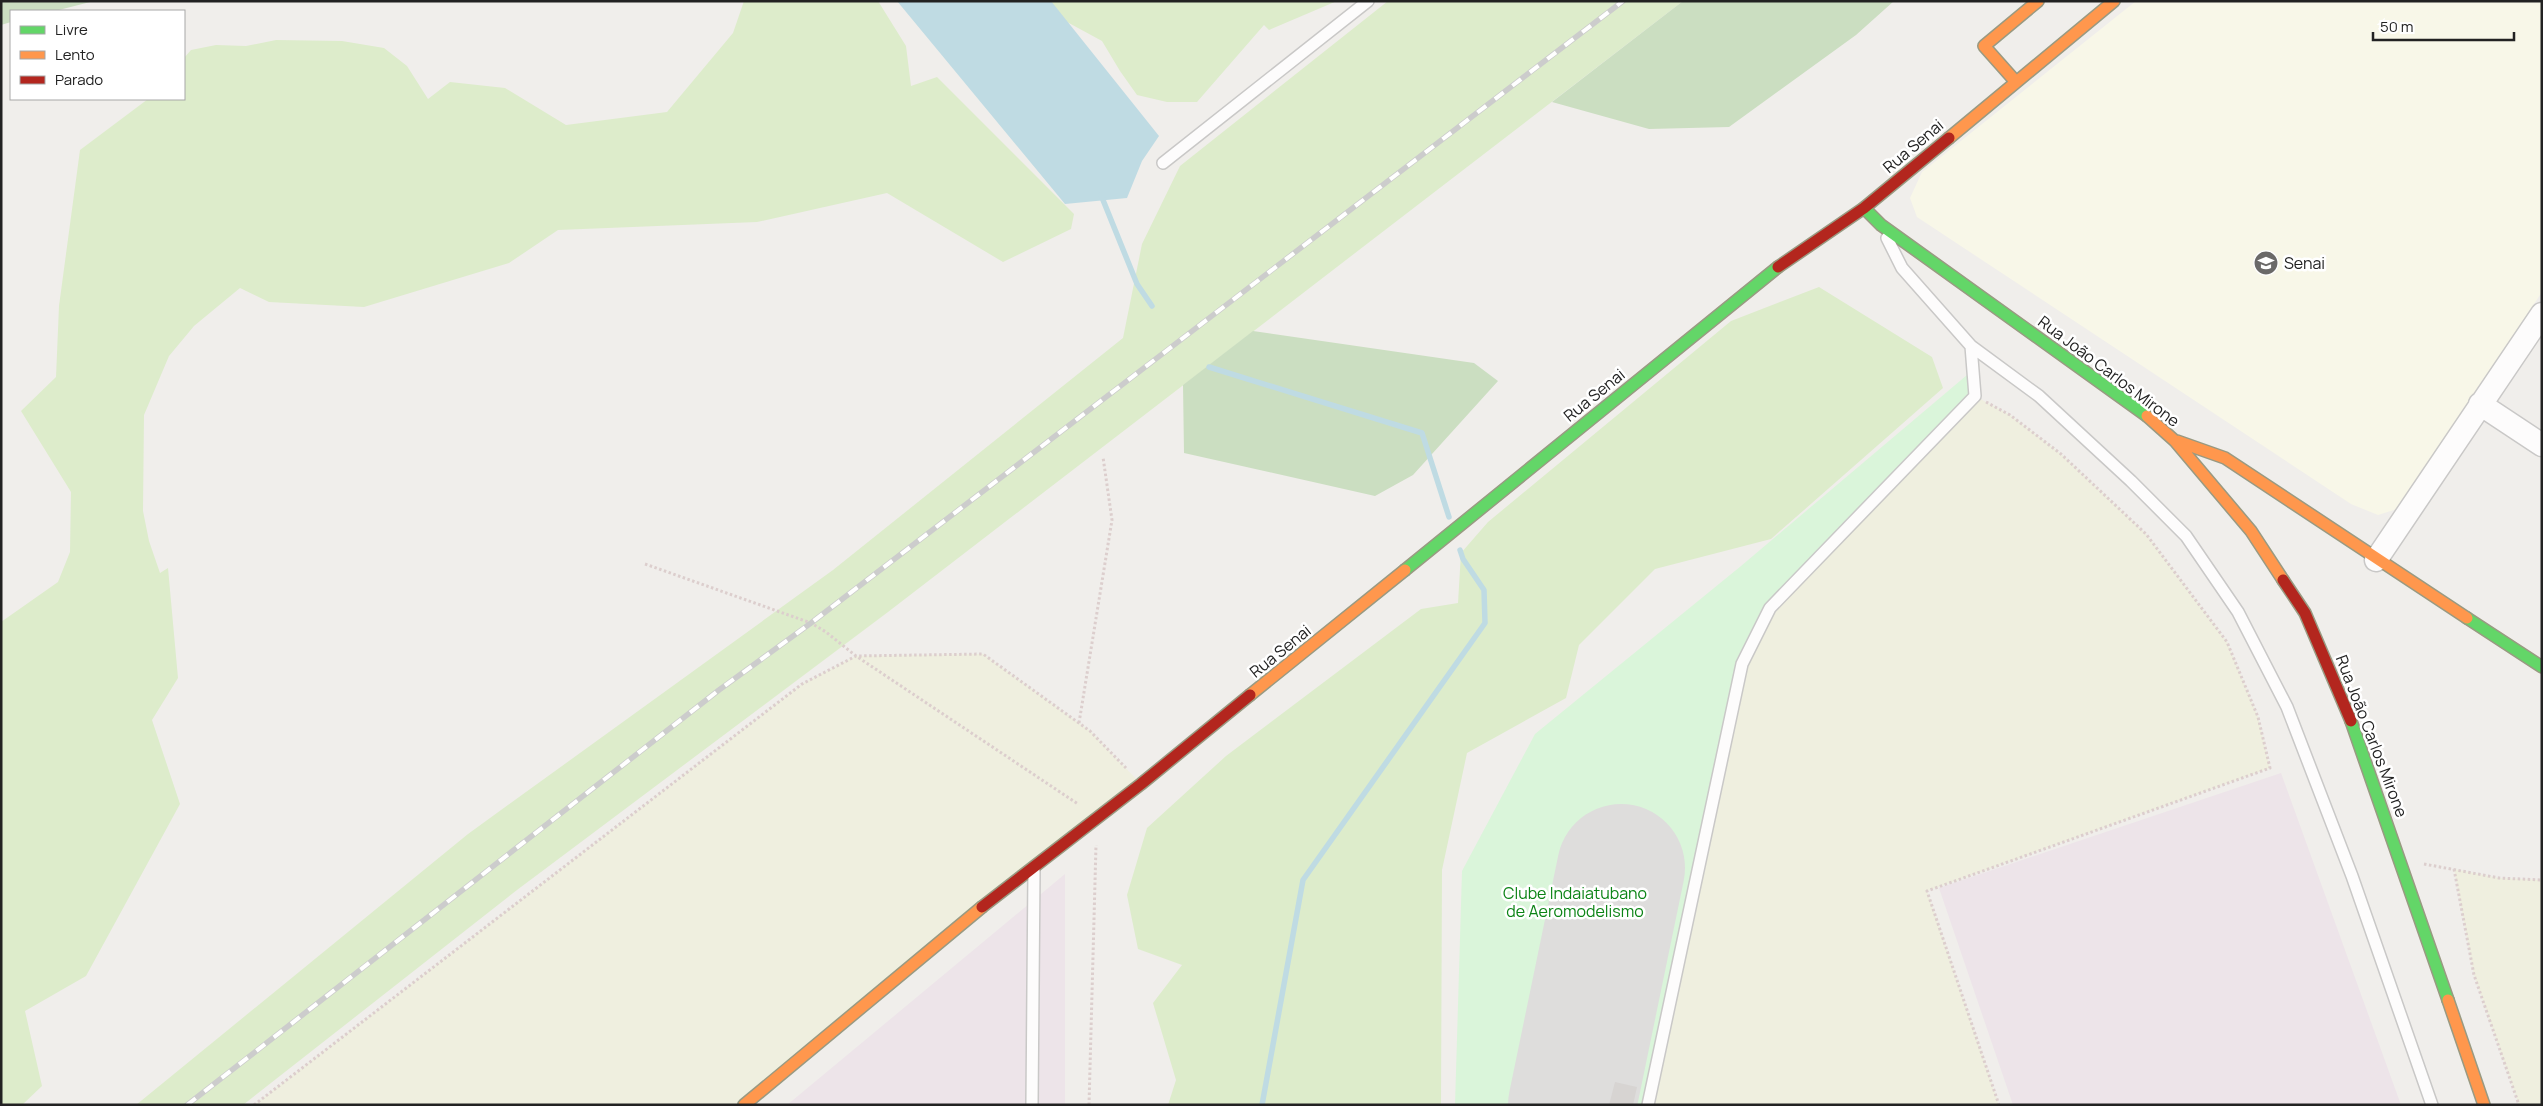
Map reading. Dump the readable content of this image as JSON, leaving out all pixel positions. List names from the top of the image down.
{
  "streets": {
    "street": ["Rua Senai", "Rua João Carlos Mirone"]
  },
  "crossings": [
    ["Rua Senai", "Rua João Carlos Mirone"]
  ],
  "parks": ["Clube Indaiatubano de Aeromodelismo"],
  "places": {
    "school or university": ["Senai"]
  },
  "legend": ["Livre", "Lento", "Parado"],
  "scale_bar": "50 m"
}
